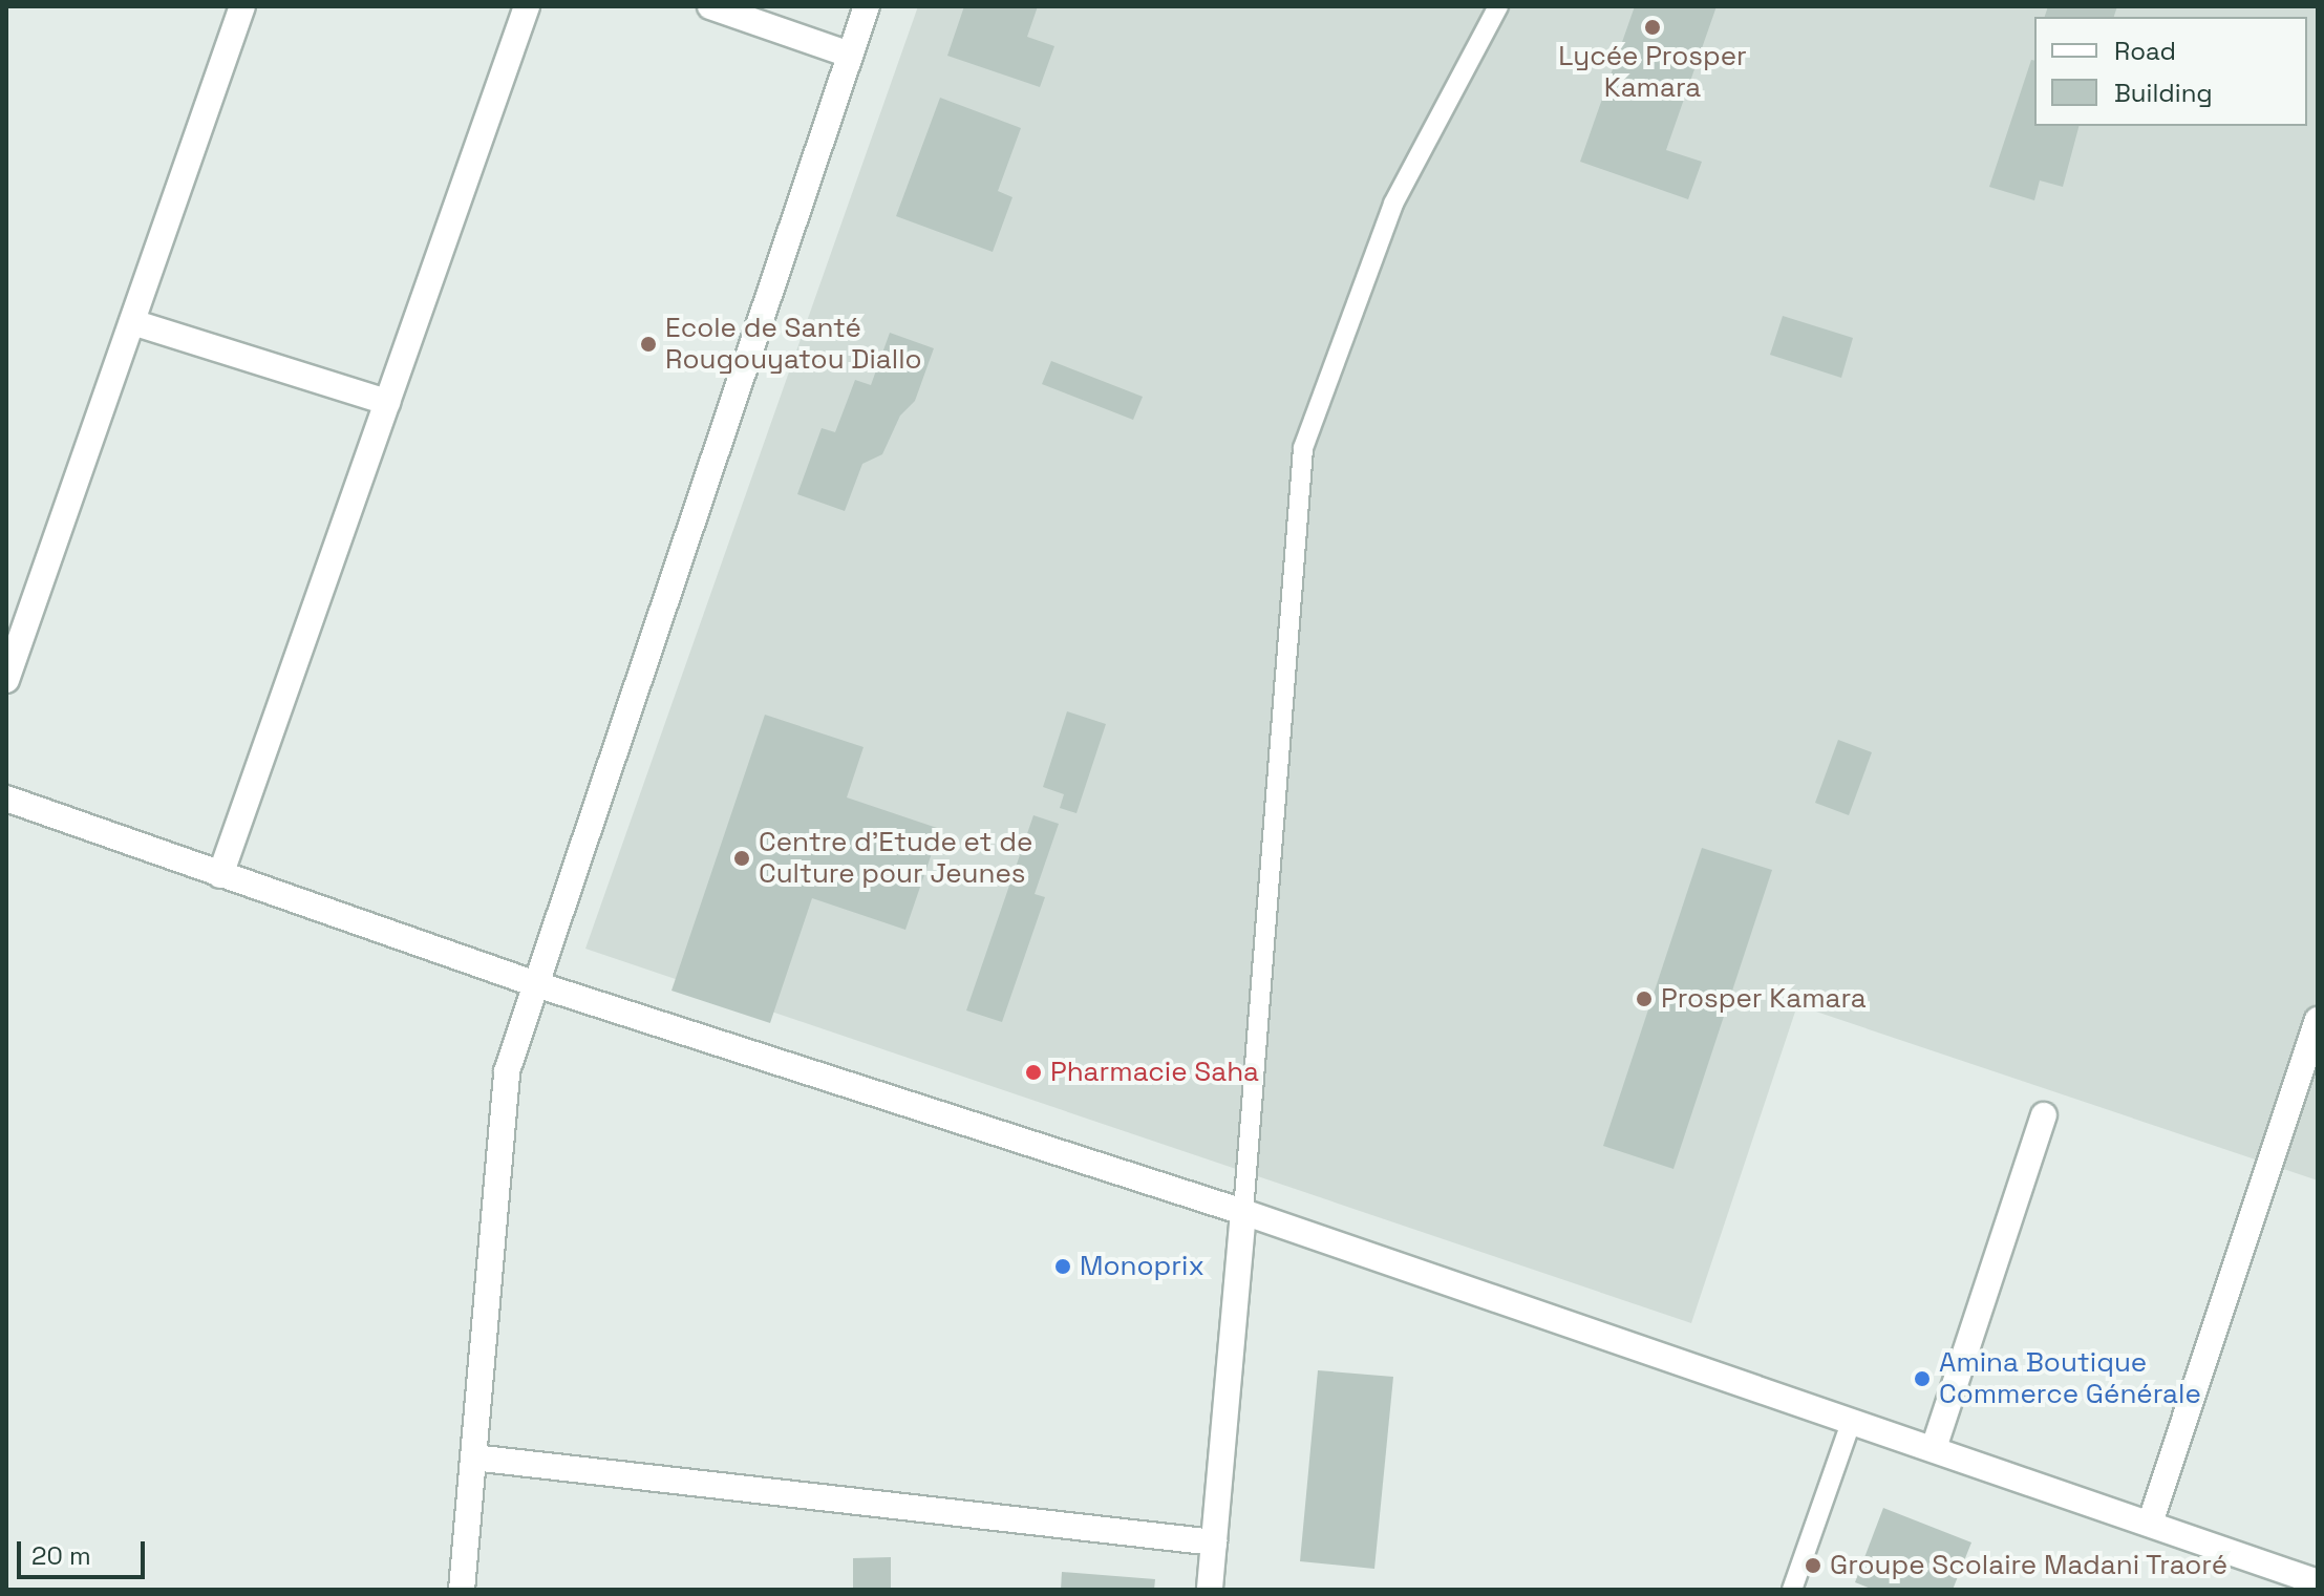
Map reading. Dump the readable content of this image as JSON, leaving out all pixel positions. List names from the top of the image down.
{
  "places": [
    "Lycée Prosper Kamara",
    "Ecole de Santé Rougouyatou Diallo",
    "Centre d'Etude et de Culture pour Jeunes",
    "Prosper Kamara",
    "Pharmacie Saha",
    "Monoprix",
    "Amina Boutique Commerce Générale",
    "Groupe Scolaire Madani Traoré"
  ],
  "legend": ["Road", "Building"],
  "scale_bar": "20 m"
}
